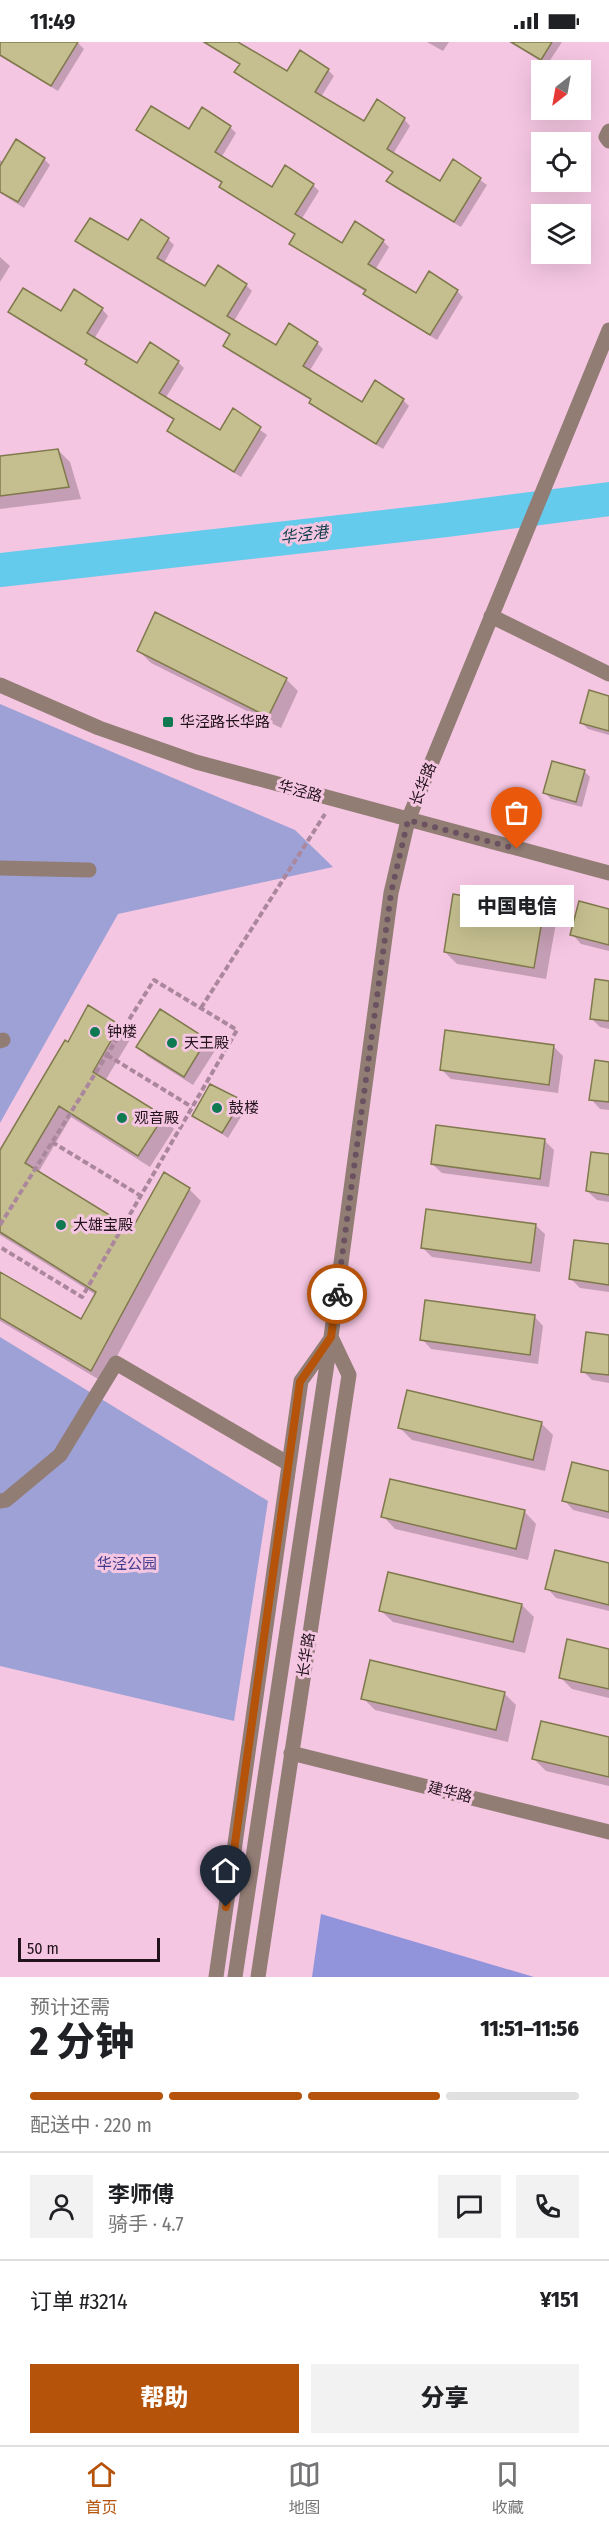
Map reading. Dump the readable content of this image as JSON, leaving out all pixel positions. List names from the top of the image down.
{
  "streets": {
    "street": ["长华路", "华泾路", "建华路"]
  },
  "crossings": [
    ["长华路", "华泾路"],
    ["长华路", "建华路"]
  ],
  "water": ["华泾港"],
  "parks": ["华泾公园"],
  "places": {
    "transit": ["华泾路长华路"],
    "other": [
      "中国电信",
      "钟楼",
      "天王殿",
      "鼓楼",
      "观音殿",
      "大雄宝殿"
    ]
  },
  "scale_bar": "50 m",
  "north": "bottom left",
  "page": {
    "status": "11:49",
    "bubble": "中国电信",
    "scale": "50 m",
    "heading": ["2 分钟", "预计还需", "11:51–11:56"],
    "panel": [
      "李师傅",
      "骑手 · 4.7",
      "订单 #3214",
      "¥151"
    ],
    "bar": "配送中 · 220 m",
    "buttons": ["帮助", "分享"],
    "tabs": ["首页", "地图", "收藏"]
  }
}
